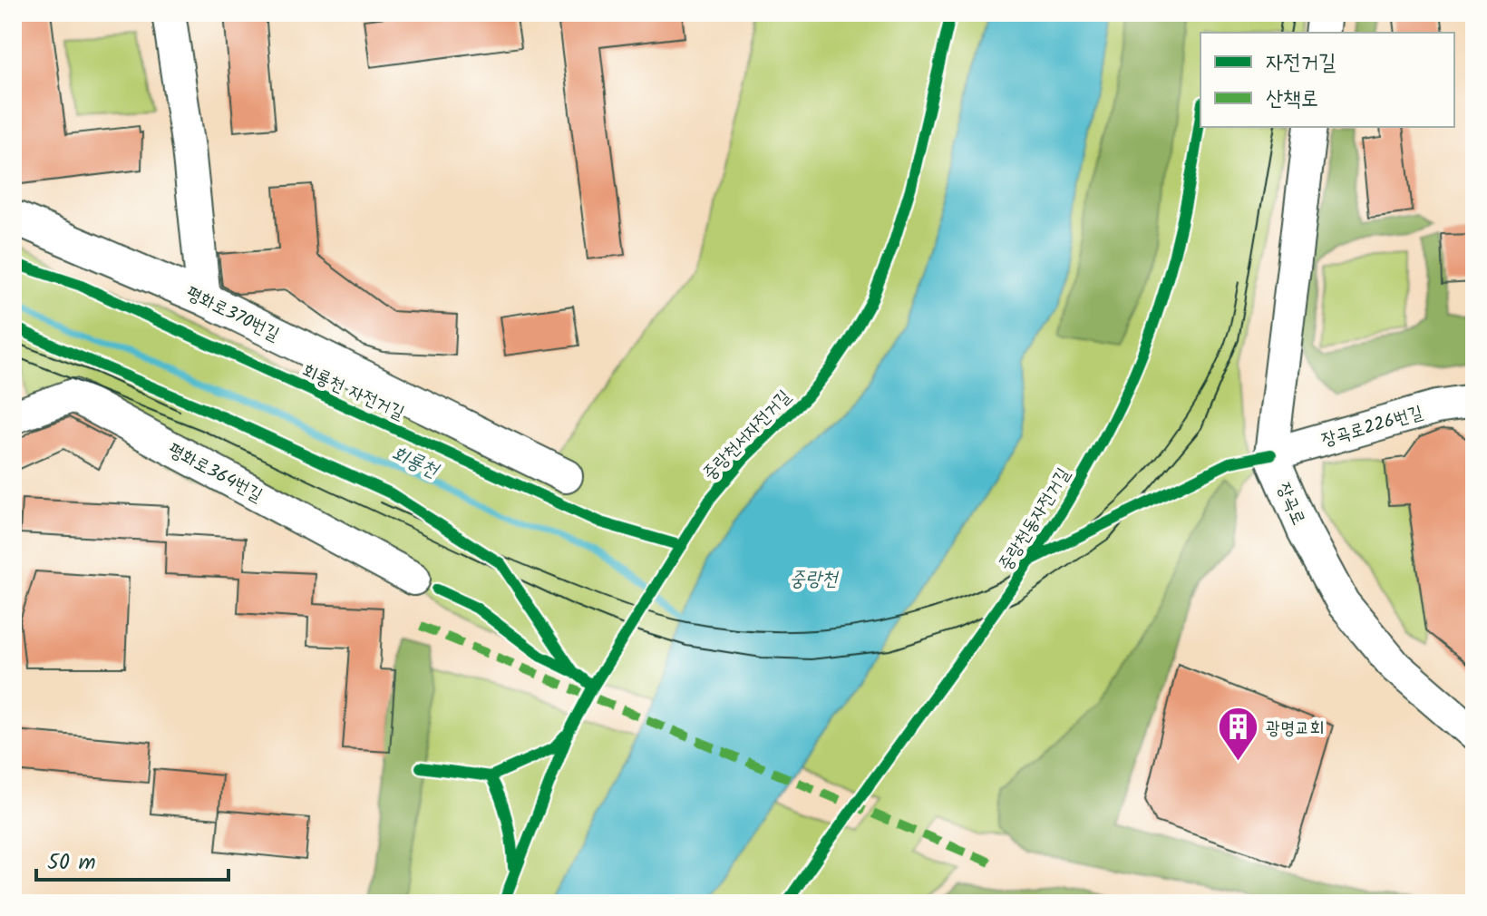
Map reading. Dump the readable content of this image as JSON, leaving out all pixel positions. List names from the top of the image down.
{
  "streets": {
    "street": [
      "평화로370번길",
      "장곡로226번길",
      "평화로364번길",
      "장곡로"
    ],
    "cycle path": ["회룡천 자전거길", "중랑천서자전거길", "중랑천동자전거길"]
  },
  "crossings": [
    ["장곡로226번길", "장곡로"]
  ],
  "water": ["회룡천", "중랑천"],
  "places": {
    "building": ["광명교회"]
  },
  "legend": ["자전거길", "산책로"],
  "scale_bar": "50 m"
}
